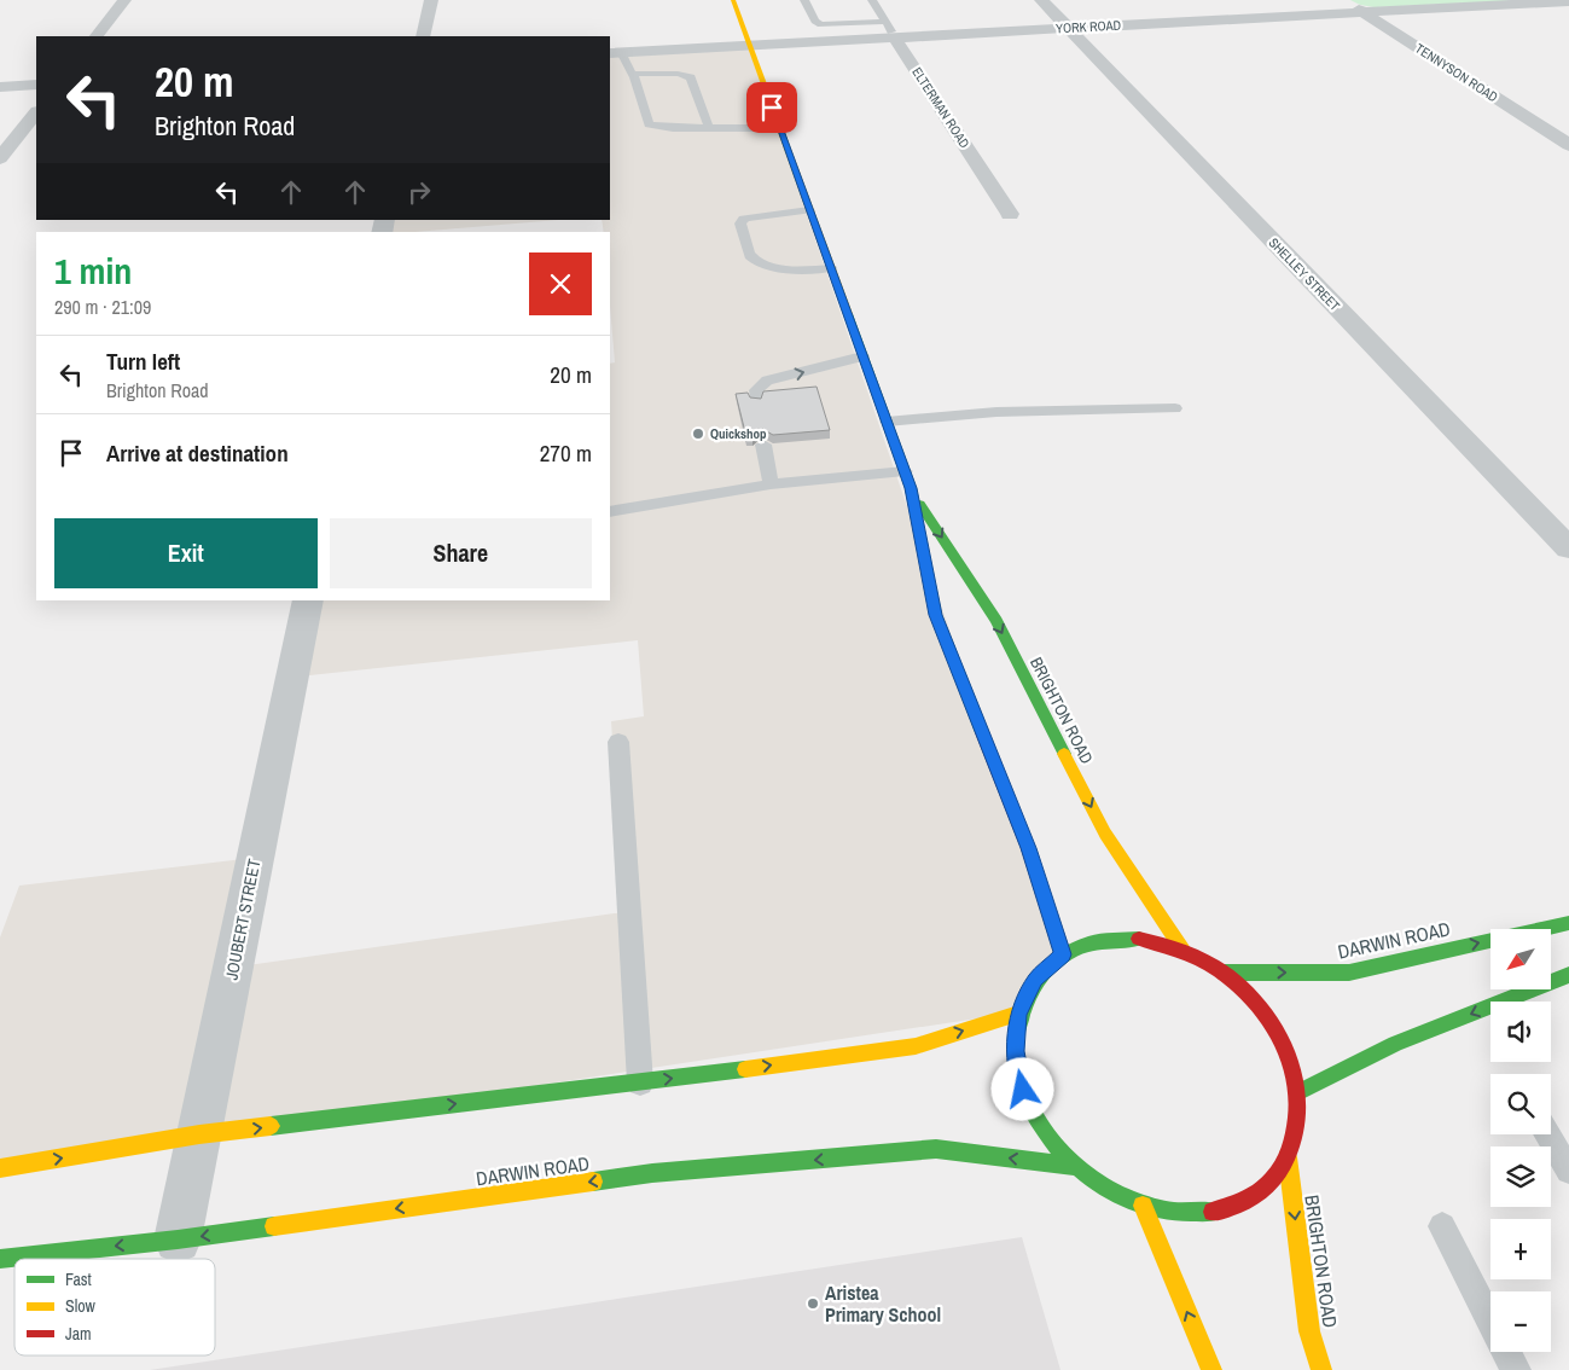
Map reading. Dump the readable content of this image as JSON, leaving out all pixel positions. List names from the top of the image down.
{
  "streets": {
    "main road": ["BRIGHTON ROAD", "DARWIN ROAD"],
    "street": [
      "YORK ROAD",
      "TENNYSON ROAD",
      "ELTERMAN ROAD",
      "SHELLEY STREET",
      "JOUBERT STREET"
    ]
  },
  "crossings": [
    ["YORK ROAD", "TENNYSON ROAD"],
    ["YORK ROAD", "ELTERMAN ROAD"],
    ["YORK ROAD", "SHELLEY STREET"],
    ["YORK ROAD", "BRIGHTON ROAD"],
    ["JOUBERT STREET", "DARWIN ROAD"]
  ],
  "places": ["Quickshop", "Aristea Primary School"],
  "legend": ["Fast", "Slow", "Jam"],
  "north": "bottom left",
  "page": {
    "turn": ["20 m", "Brighton Road"],
    "heading": ["1 min", "290 m · 21:09"],
    "list": [
      {
        "name": "Turn left",
        "note": "Brighton Road",
        "value": "20 m"
      },
      {
        "name": "Arrive at destination",
        "value": "270 m"
      }
    ],
    "buttons": ["Exit", "Share"],
    "map_buttons": ["+", "−"]
  }
}
